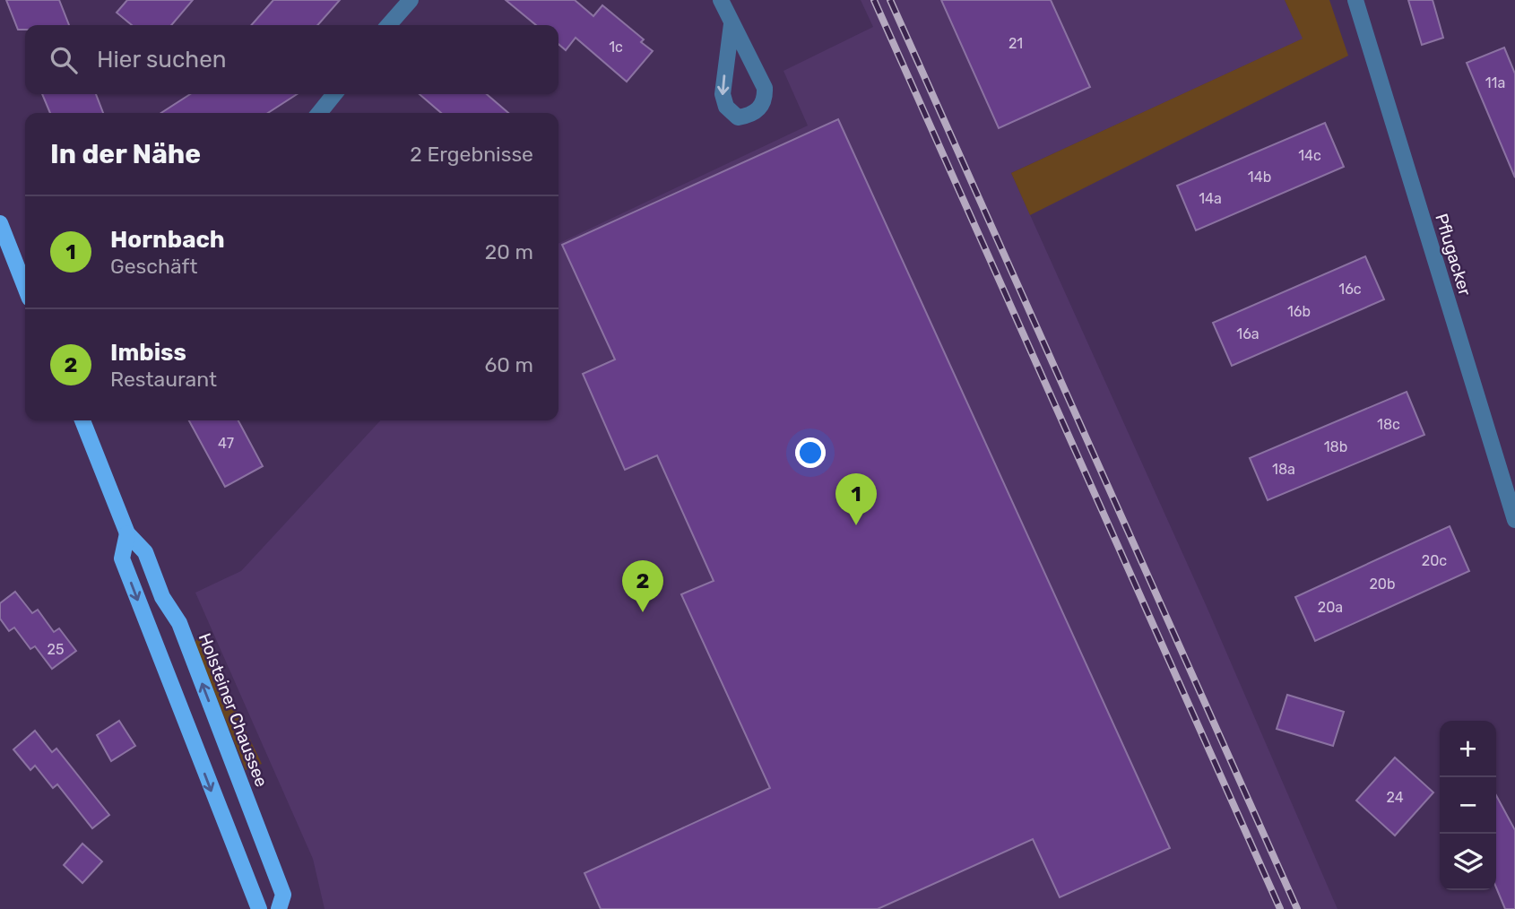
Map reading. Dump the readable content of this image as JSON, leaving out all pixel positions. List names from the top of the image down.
{
  "streets": {
    "main road": ["Holsteiner Chaussee"],
    "street": ["Pflugacker"]
  },
  "house_numbers": [
    "21",
    "1c",
    "11a",
    "14c",
    "14b",
    "14a",
    "16c",
    "16b",
    "16a",
    "18c",
    "47",
    "18b",
    "18a",
    "20c",
    "20b",
    "20a",
    "25",
    "24"
  ],
  "page": {
    "search": "Hier suchen",
    "heading": ["In der Nähe", "2 Ergebnisse"],
    "list": [
      {
        "mark": "1",
        "name": "Hornbach",
        "note": "Geschäft",
        "value": "20 m"
      },
      {
        "mark": "2",
        "name": "Imbiss",
        "note": "Restaurant",
        "value": "60 m"
      }
    ],
    "pins": ["1", "2"],
    "map_buttons": ["+", "−"]
  }
}
